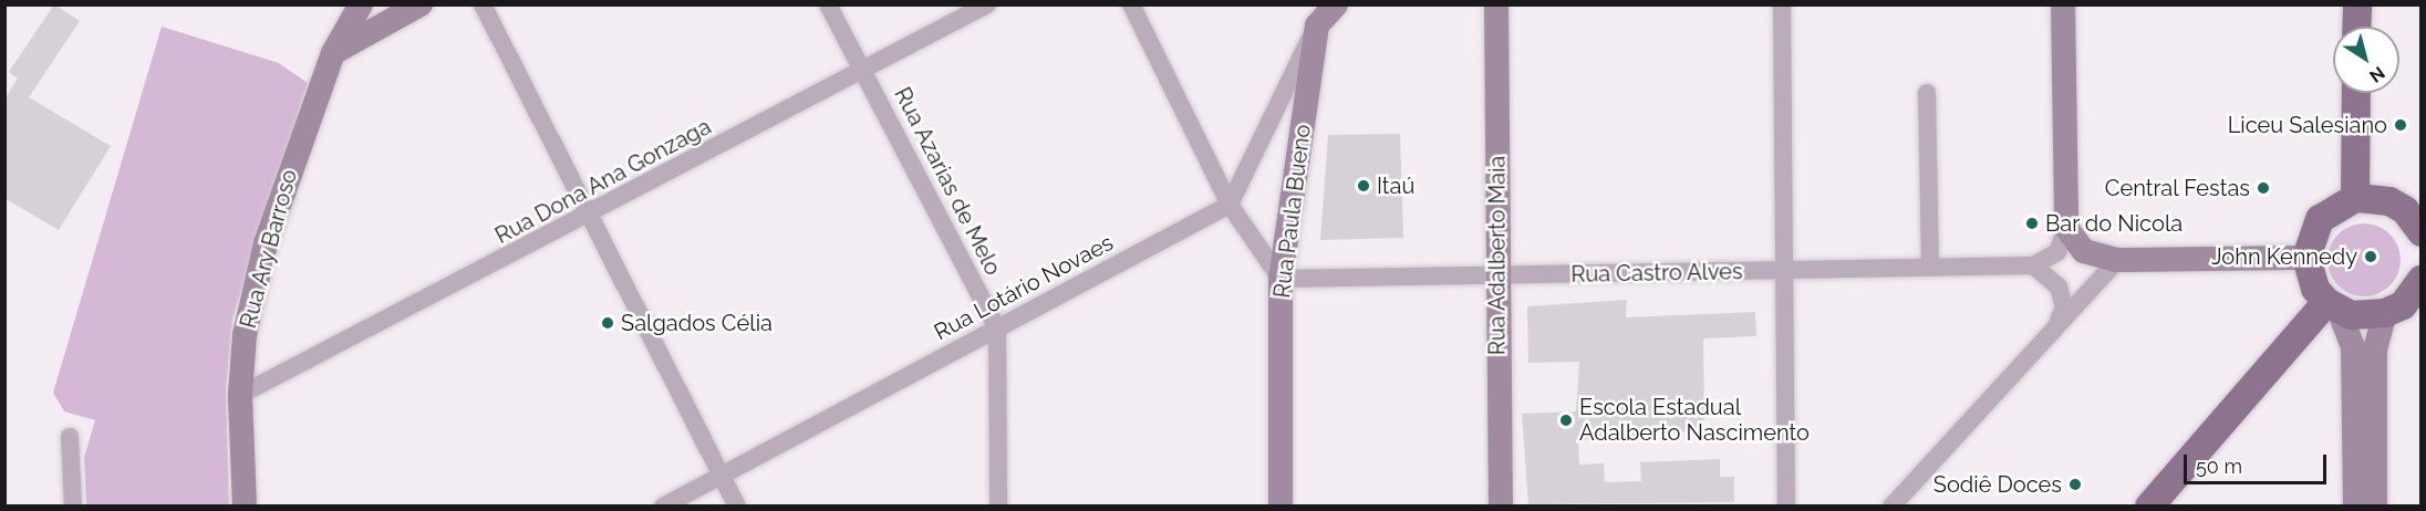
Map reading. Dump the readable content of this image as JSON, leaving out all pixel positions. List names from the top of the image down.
{
  "streets": {
    "main road": ["Rua Paula Bueno", "Rua Ary Barroso", "Rua Adalberto Maia"],
    "street": [
      "Rua Dona Ana Gonzaga",
      "Rua Azarias de Melo",
      "Rua Castro Alves",
      "Rua Lotário Novaes"
    ]
  },
  "crossings": [
    ["Rua Dona Ana Gonzaga", "Rua Azarias de Melo"],
    ["Rua Dona Ana Gonzaga", "Rua Ary Barroso"],
    ["Rua Azarias de Melo", "Rua Lotário Novaes"],
    ["Rua Paula Bueno", "Rua Castro Alves"],
    ["Rua Adalberto Maia", "Rua Castro Alves"]
  ],
  "places": [
    "Liceu Salesiano",
    "Itaú",
    "Central Festas",
    "Bar do Nicola",
    "John Kennedy",
    "Salgados Célia",
    "Escola Estadual Adalberto Nascimento",
    "Sodiê Doces"
  ],
  "scale_bar": "50 m",
  "north": "bottom right"
}
